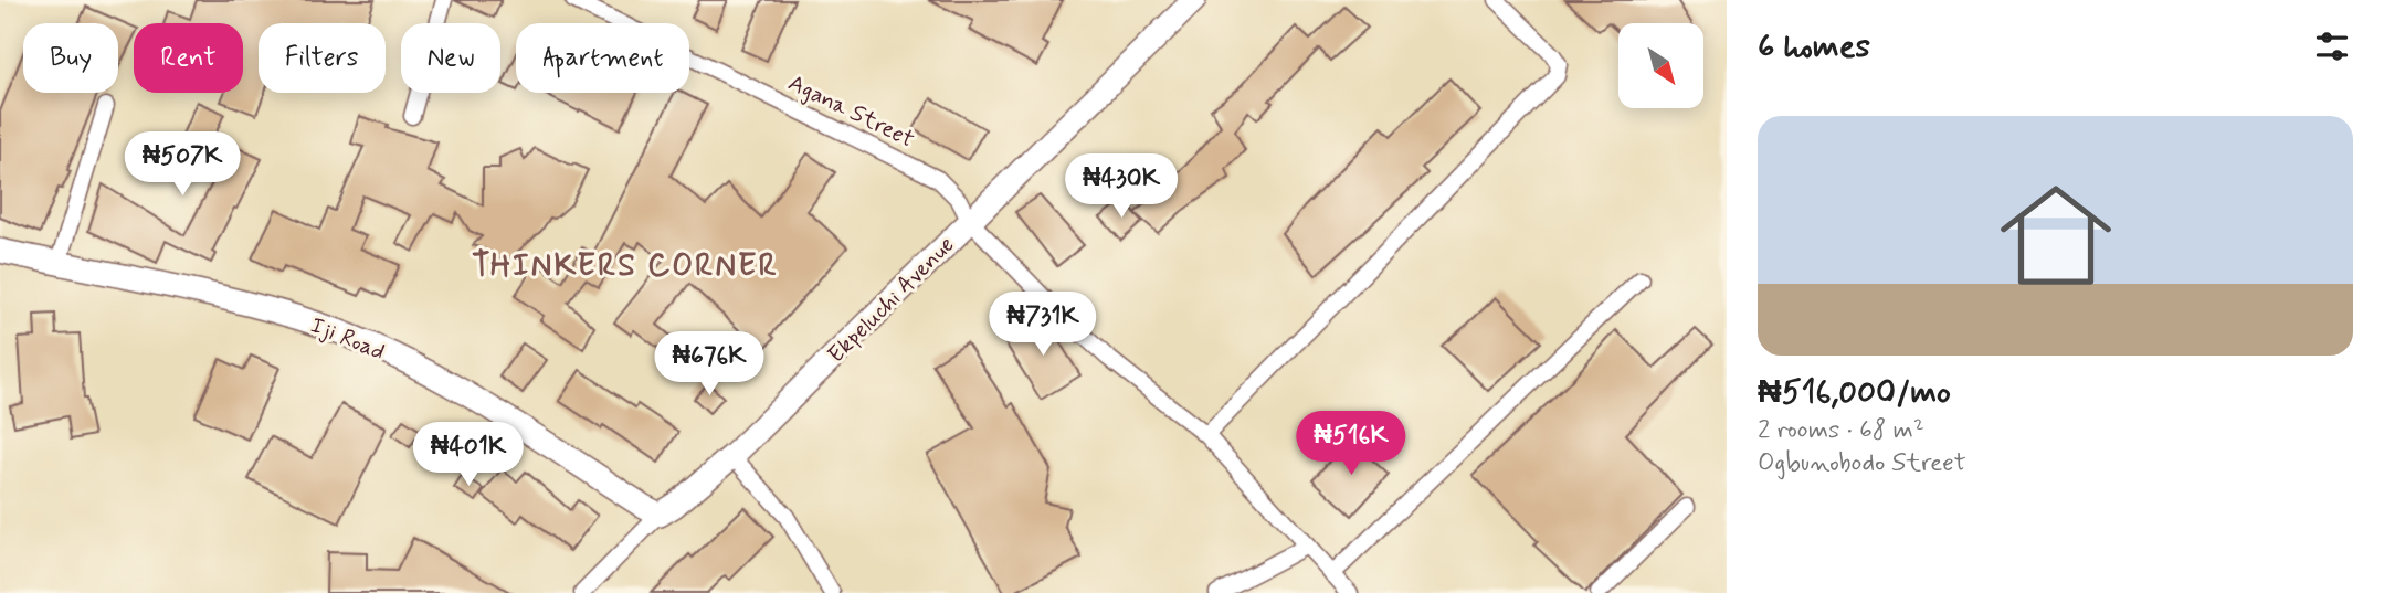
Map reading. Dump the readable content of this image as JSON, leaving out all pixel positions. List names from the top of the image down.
{
  "streets": {
    "street": ["Agana Street", "Ekpeluchi Avenue", "Iji Road"]
  },
  "crossings": [
    ["Agana Street", "Ekpeluchi Avenue"],
    ["Ekpeluchi Avenue", "Iji Road"]
  ],
  "districts": ["THINKERS CORNER"],
  "north": "bottom right",
  "page": {
    "heading": "6 homes",
    "chip": [
      "Buy",
      "Rent",
      "Filters",
      "New",
      "Apartment"
    ],
    "list": [
      {
        "name": "₦516,000/mo",
        "note": "2 rooms · 68 m² · Ogbunobodo Street"
      }
    ],
    "price": [
      "₦507K",
      "₦430K",
      "₦731K",
      "₦676K",
      "₦516K",
      "₦401K"
    ]
  }
}
